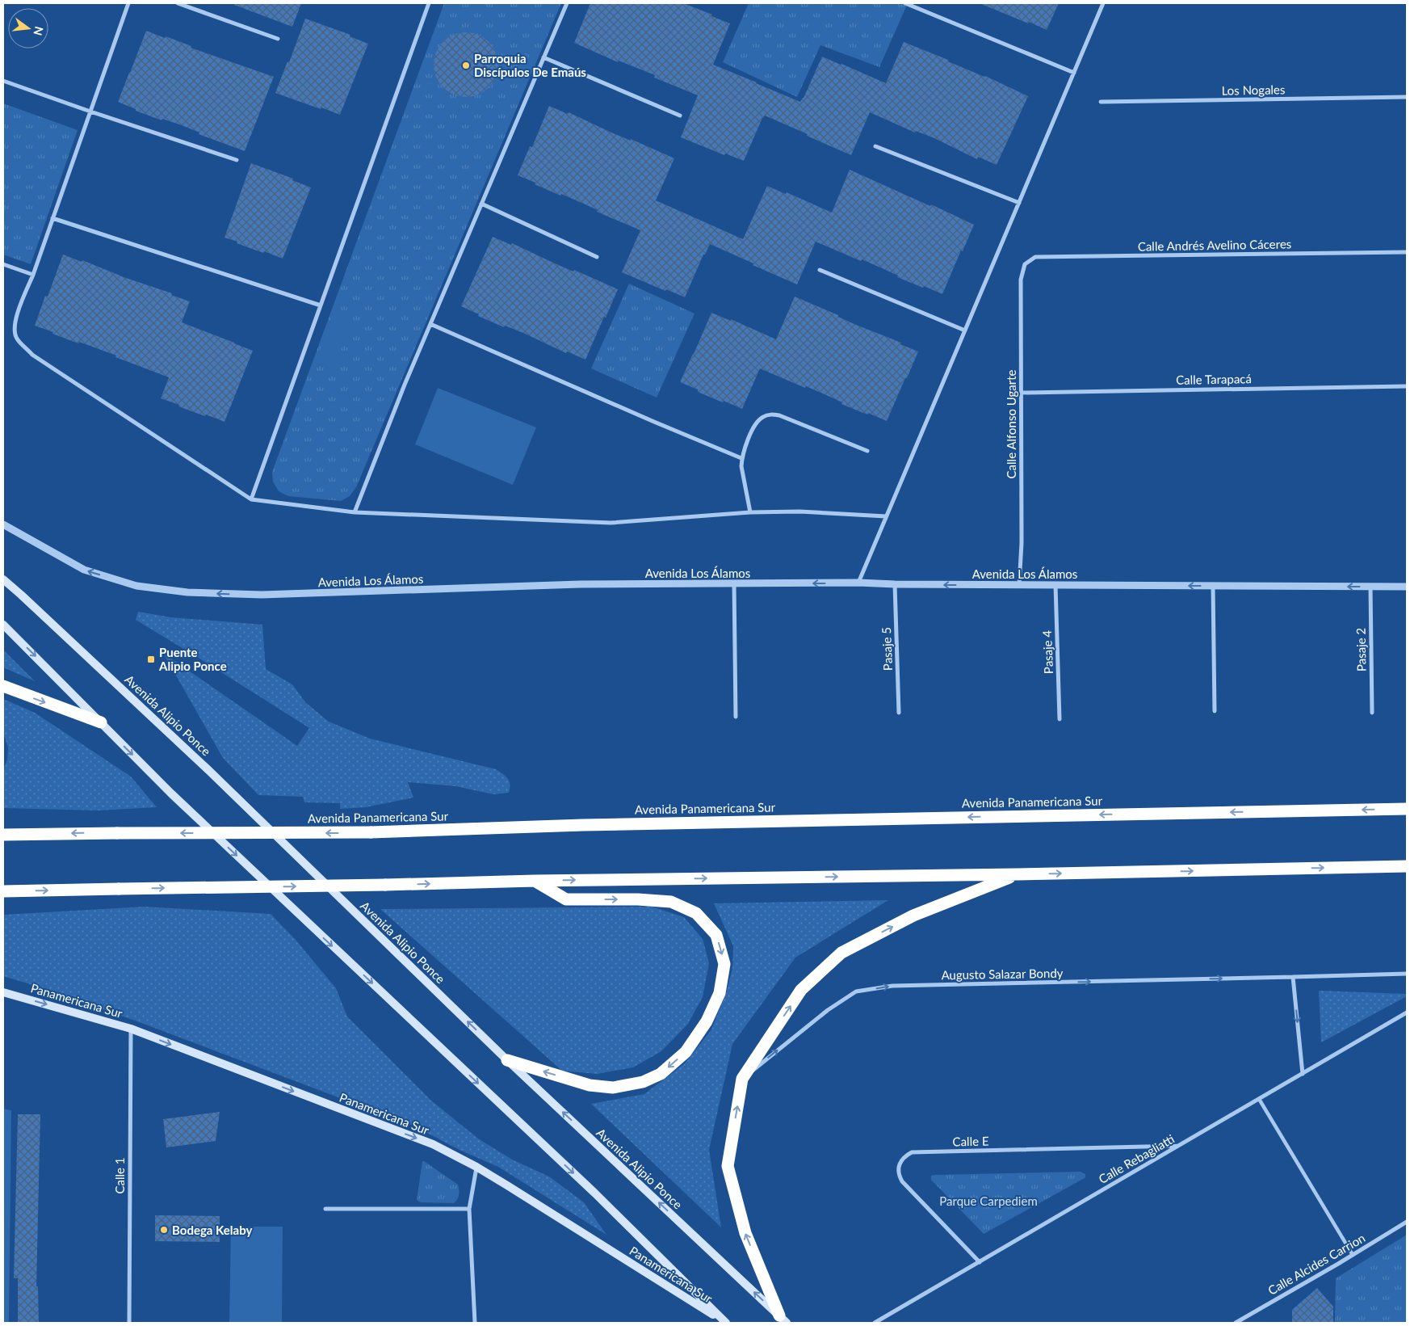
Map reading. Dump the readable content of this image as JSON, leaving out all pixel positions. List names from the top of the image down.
{
  "streets": {
    "highway": ["Avenida Panamericana Sur"],
    "main road": ["Avenida Alipio Ponce", "Panamericana Sur"],
    "street": [
      "Los Nogales",
      "Calle Andrés Avelino Cáceres",
      "Calle Tarapacá",
      "Calle Alfonso Ugarte",
      "Avenida Los Álamos",
      "Pasaje 5",
      "Pasaje 2",
      "Pasaje 4",
      "Augusto Salazar Bondy",
      "Calle E",
      "Calle Rebagliatti",
      "Calle 1",
      "Calle Alcides Carrion"
    ]
  },
  "crossings": [
    ["Calle Andrés Avelino Cáceres", "Calle Alfonso Ugarte"],
    ["Calle Tarapacá", "Calle Alfonso Ugarte"],
    ["Calle Alfonso Ugarte", "Avenida Los Álamos"],
    ["Avenida Los Álamos", "Pasaje 5"],
    ["Avenida Los Álamos", "Pasaje 2"],
    ["Avenida Los Álamos", "Pasaje 4"],
    ["Panamericana Sur", "Calle 1"],
    ["Calle E", "Calle Rebagliatti"]
  ],
  "one_way": ["Avenida Los Álamos", "Augusto Salazar Bondy", "Panamericana Sur"],
  "parks": ["Parque Carpediem"],
  "places": {
    "other": ["Parroquia Discípulos De Emaús", "Bodega Kelaby"],
    "transit": ["Puente Alipio Ponce"]
  },
  "north": "right"
}
